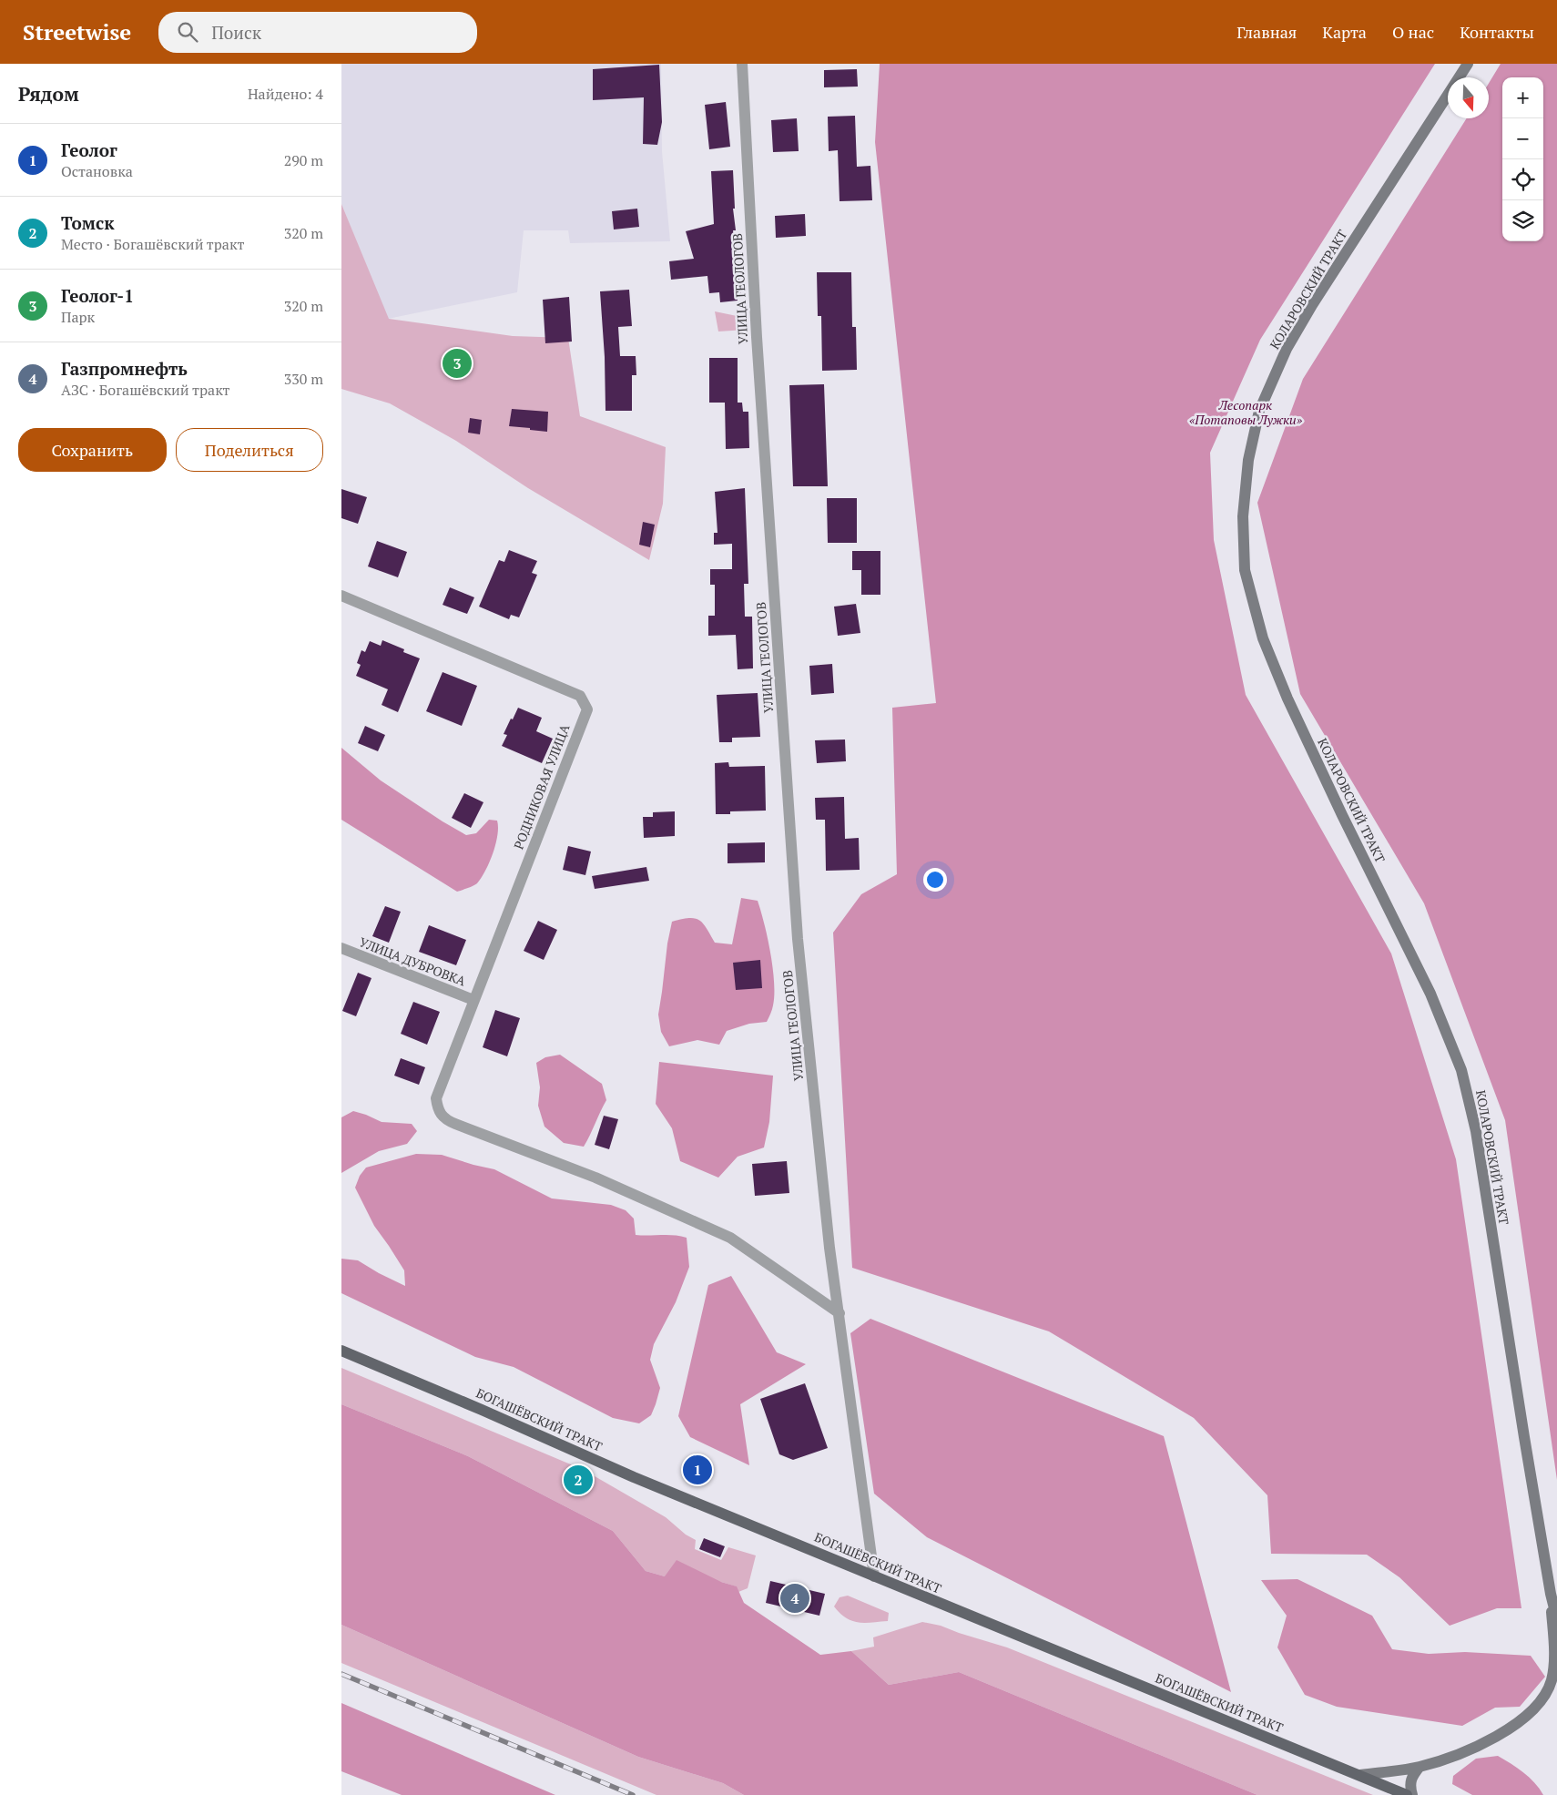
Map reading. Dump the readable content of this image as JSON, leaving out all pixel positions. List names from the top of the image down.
{
  "streets": {
    "main road": ["БОГАШЁВСКИЙ ТРАКТ"],
    "street": [
      "УЛИЦА ГЕОЛОГОВ",
      "КОЛАРОВСКИЙ ТРАКТ",
      "РОДНИКОВАЯ УЛИЦА",
      "УЛИЦА ДУБРОВКА"
    ]
  },
  "crossings": [
    ["УЛИЦА ГЕОЛОГОВ", "РОДНИКОВАЯ УЛИЦА"],
    ["УЛИЦА ГЕОЛОГОВ", "БОГАШЁВСКИЙ ТРАКТ"],
    ["РОДНИКОВАЯ УЛИЦА", "УЛИЦА ДУБРОВКА"]
  ],
  "parks": ["Лесопарк «Потаповы Лужки»"],
  "north": "bottom",
  "page": {
    "header": "Streetwise",
    "search": "Поиск",
    "nav": [
      "Главная",
      "Карта",
      "О нас",
      "Контакты"
    ],
    "heading": ["Рядом", "Найдено: 4"],
    "map_buttons": ["+", "−"],
    "list": [
      {
        "mark": "1",
        "name": "Геолог",
        "note": "Остановка",
        "value": "290 m"
      },
      {
        "mark": "2",
        "name": "Томск",
        "note": "Место · Богашёвский тракт",
        "value": "320 m"
      },
      {
        "mark": "3",
        "name": "Геолог-1",
        "note": "Парк",
        "value": "320 m"
      },
      {
        "mark": "4",
        "name": "Газпромнефть",
        "note": "АЗС · Богашёвский тракт",
        "value": "330 m"
      }
    ],
    "pins": [
      "3",
      "1",
      "2",
      "4"
    ],
    "buttons": ["Сохранить", "Поделиться"]
  }
}
